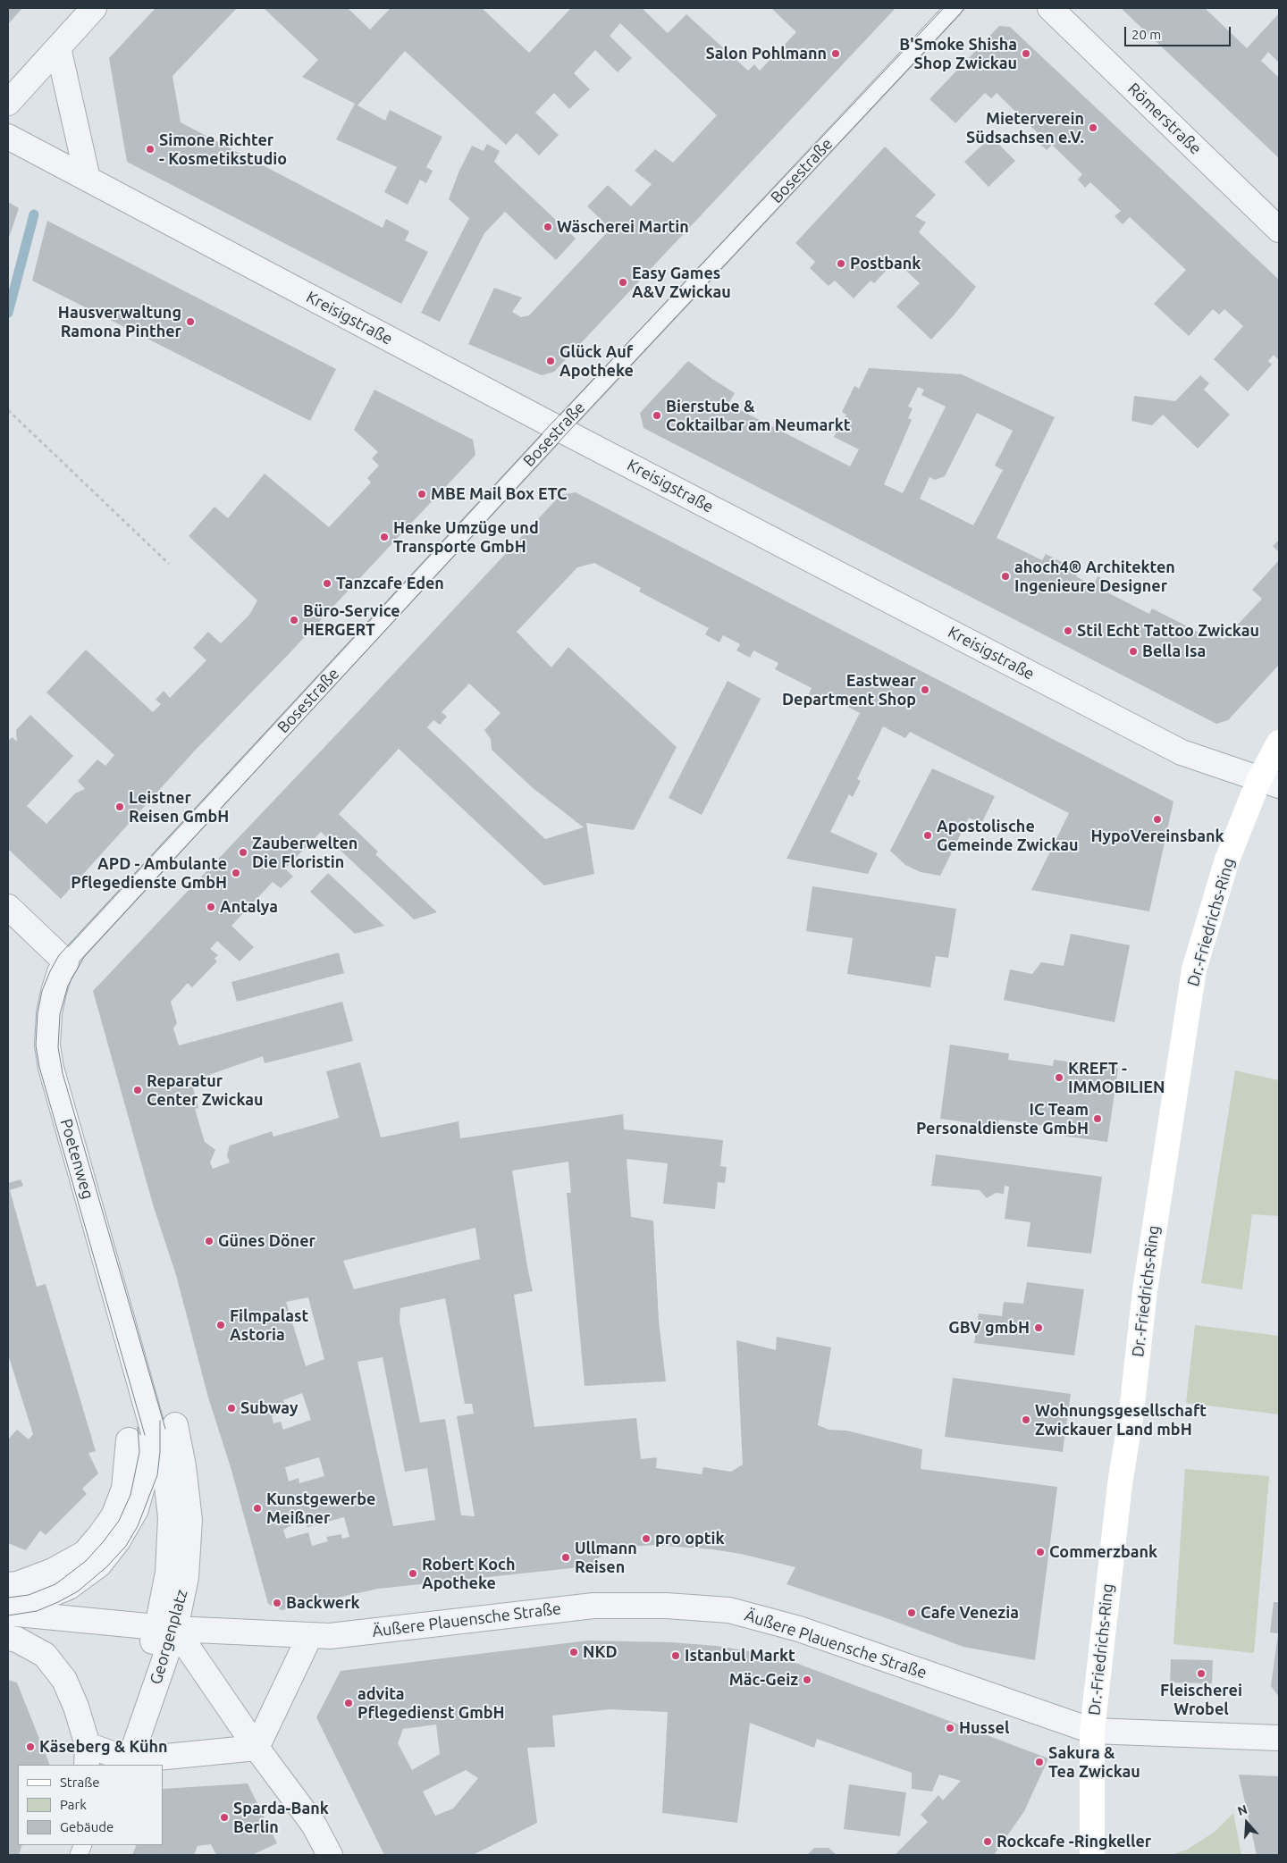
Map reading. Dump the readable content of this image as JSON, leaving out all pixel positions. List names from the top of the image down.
{
  "streets": {
    "main road": ["Dr.-Friedrichs-Ring"],
    "street": [
      "Römerstraße",
      "Kreisigstraße",
      "Poetenweg",
      "Äußere Plauensche Straße"
    ],
    "lane": ["Bosestraße"]
  },
  "crossings": [
    ["Bosestraße", "Kreisigstraße"],
    ["Bosestraße", "Poetenweg"],
    ["Kreisigstraße", "Dr.-Friedrichs-Ring"],
    ["Dr.-Friedrichs-Ring", "Äußere Plauensche Straße"],
    ["Poetenweg", "Äußere Plauensche Straße"]
  ],
  "places": [
    "Salon Pohlmann",
    "B'Smoke Shisha Shop Zwickau",
    "Mieterverein Südsachsen e.V.",
    "Simone Richter - Kosmetikstudio",
    "Wäscherei Martin",
    "Postbank",
    "Easy Games A&V Zwickau",
    "Hausverwaltung Ramona Pinther",
    "Glück Auf Apotheke",
    "Bierstube & Coktailbar am Neumarkt",
    "MBE Mail Box ETC",
    "Henke Umzüge und Transporte GmbH",
    "ahoch4® Architekten Ingenieure Designer",
    "Tanzcafe Eden",
    "Büro-Service HERGERT",
    "Stil Echt Tattoo Zwickau",
    "Bella Isa",
    "Eastwear Department Shop",
    "Leistner Reisen GmbH",
    "HypoVereinsbank",
    "Apostolische Gemeinde Zwickau",
    "Zauberwelten Die Floristin",
    "APD - Ambulante Pflegedienste GmbH",
    "Antalya",
    "KREFT - IMMOBILIEN",
    "Reparatur Center Zwickau",
    "IC Team Personaldienste GmbH",
    "Günes Döner",
    "Filmpalast Astoria",
    "GBV gmbH",
    "Subway",
    "Wohnungsgesellschaft Zwickauer Land mbH",
    "Kunstgewerbe Meißner",
    "pro optik",
    "Commerzbank",
    "Ullmann Reisen",
    "Robert Koch Apotheke",
    "Backwerk",
    "Cafe Venezia",
    "NKD",
    "Istanbul Markt",
    "Fleischerei Wrobel",
    "Mäc-Geiz",
    "advita Pflegedienst GmbH",
    "Hussel",
    "Käseberg & Kühn",
    "Sakura & Tea Zwickau",
    "Sparda-Bank Berlin",
    "Rockcafe -Ringkeller"
  ],
  "legend": ["Straße", "Park", "Gebäude"],
  "scale_bar": "20 m",
  "north": "top"
}
